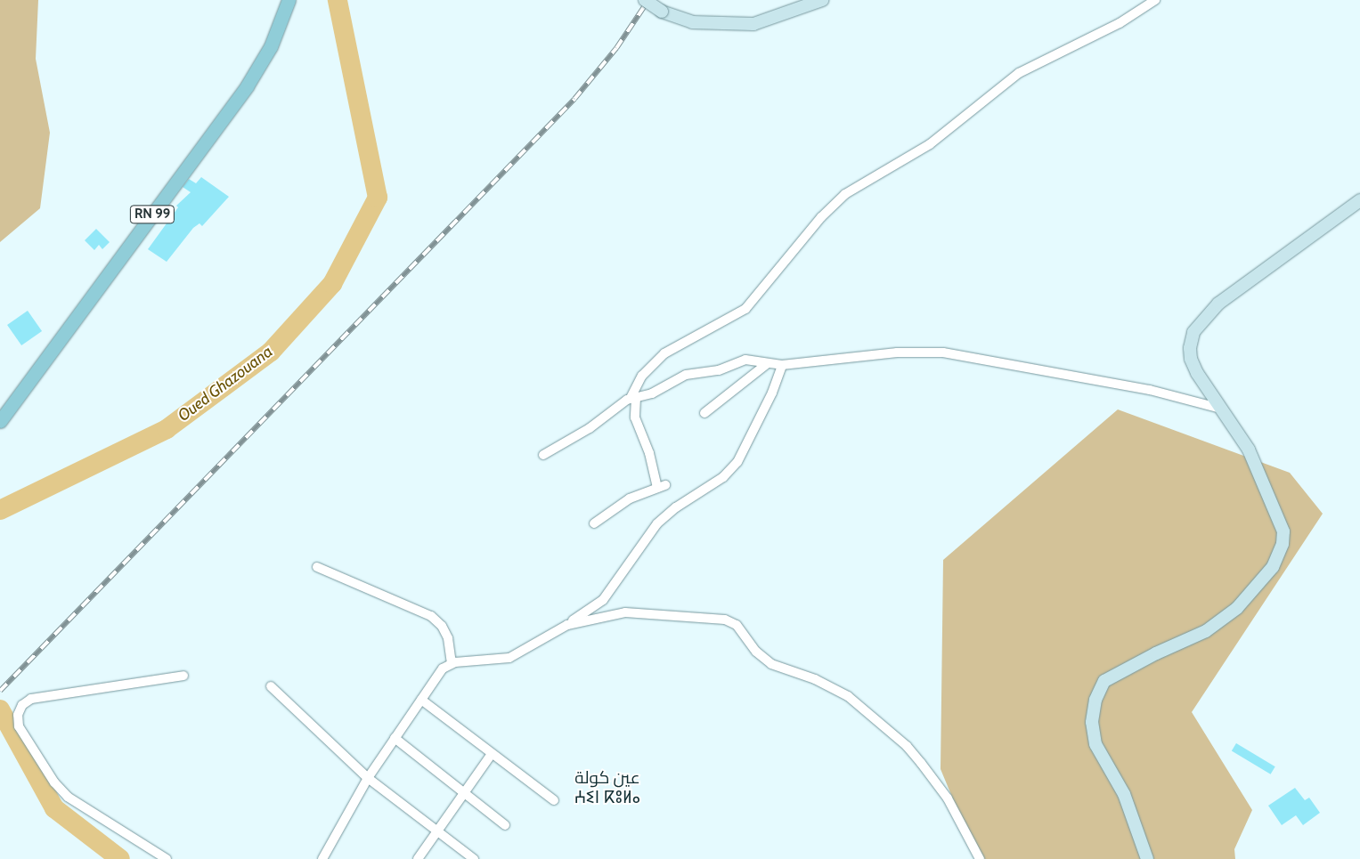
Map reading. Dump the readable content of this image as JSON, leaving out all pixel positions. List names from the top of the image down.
{
  "streets": {
    "main road": ["RN 99"]
  },
  "districts": ["عين كولة ⵄⵉⵏ ⴽⵓⵍⴰ"],
  "water": ["Oued Ghazouana"]
}
